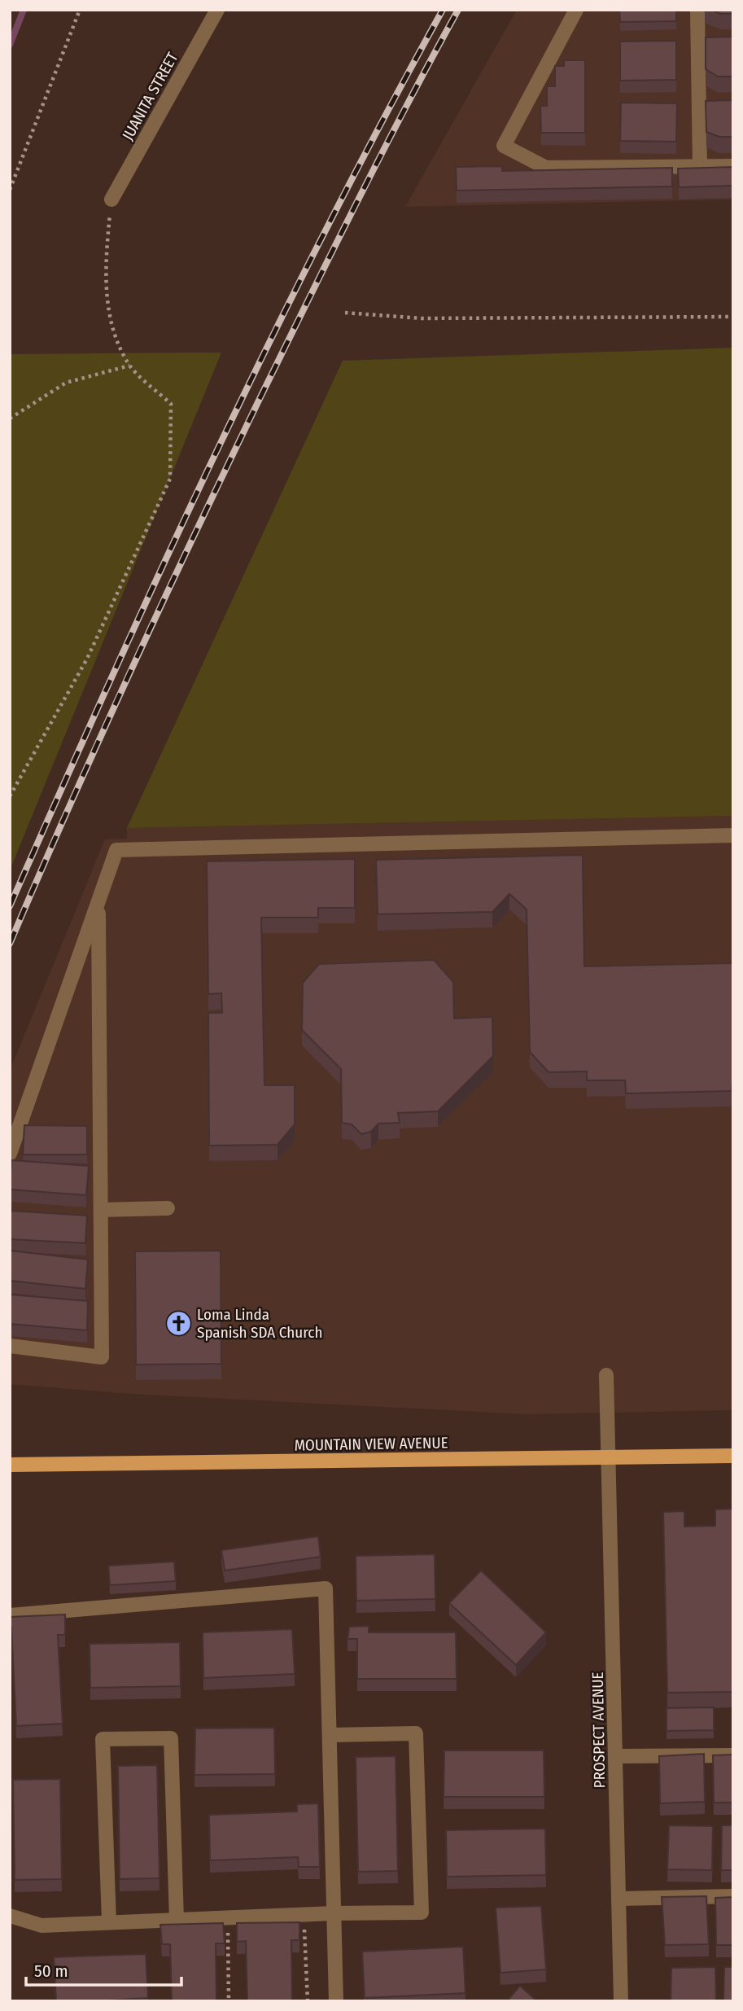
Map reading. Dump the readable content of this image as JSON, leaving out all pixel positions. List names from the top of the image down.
{
  "streets": {
    "main road": ["MOUNTAIN VIEW AVENUE"],
    "street": ["JUANITA STREET", "PROSPECT AVENUE"]
  },
  "crossings": [
    ["MOUNTAIN VIEW AVENUE", "PROSPECT AVENUE"]
  ],
  "places": {
    "church": ["Loma Linda Spanish SDA Church"]
  },
  "scale_bar": "50 m"
}
